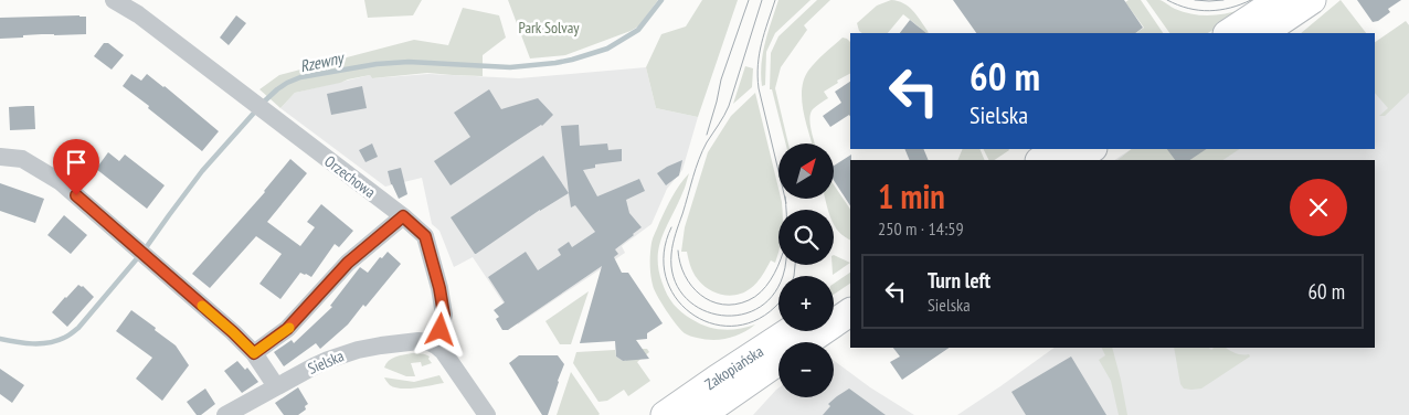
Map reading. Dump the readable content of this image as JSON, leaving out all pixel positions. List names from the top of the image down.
{
  "streets": {
    "main road": ["Zakopiańska"],
    "street": ["Orzechowa", "Sielska"]
  },
  "crossings": [
    ["Orzechowa", "Sielska"]
  ],
  "water": ["Rzewny"],
  "parks": ["Park Solvay"],
  "north": "top right",
  "page": {
    "turn": ["60 m", "Sielska"],
    "map_buttons": ["+", "−"],
    "heading": ["1 min", "250 m · 14:59"],
    "list": [
      {
        "name": "Turn left",
        "note": "Sielska",
        "value": "60 m"
      }
    ]
  }
}
